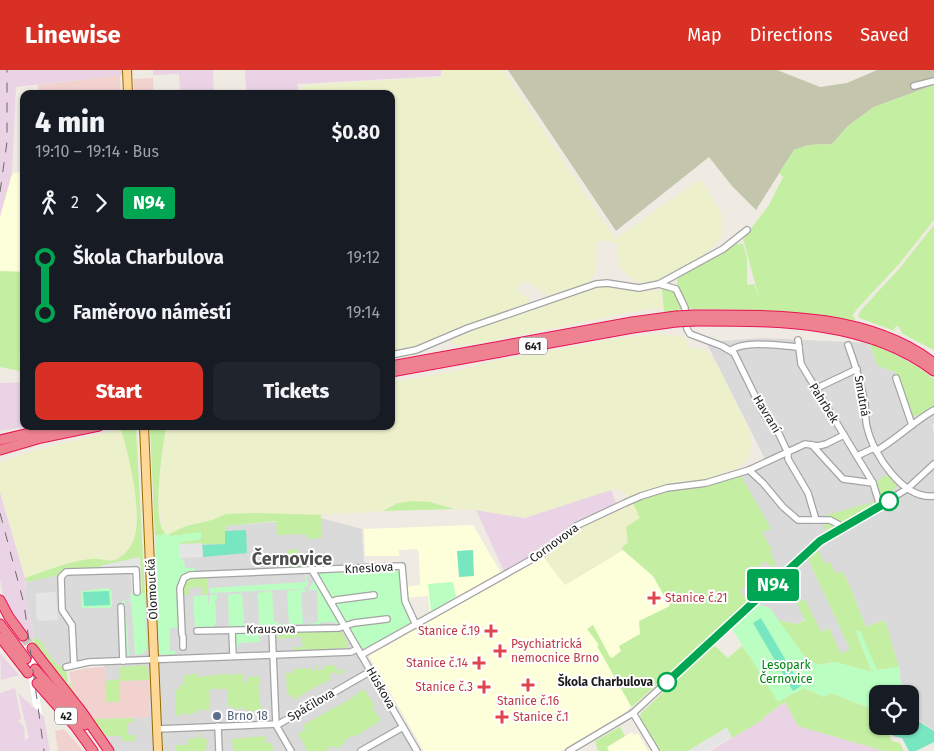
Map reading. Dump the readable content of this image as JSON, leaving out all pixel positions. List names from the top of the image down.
{
  "streets": {
    "highway": ["641", "42"],
    "main road": ["Olomoucká"],
    "street": [
      "Smutná",
      "Pahrbek",
      "Havraní",
      "Cornovova",
      "Kneslova",
      "Krausova",
      "Húskova",
      "Spáčilova"
    ]
  },
  "crossings": [
    ["Havraní", "Cornovova"],
    ["Cornovova", "Kneslova"],
    ["Cornovova", "Húskova"],
    ["Kneslova", "Húskova"],
    ["Olomoucká", "Spáčilova"],
    ["Krausova", "Húskova"],
    ["Húskova", "Spáčilova"]
  ],
  "districts": ["Černovice"],
  "parks": ["Lesopark Černovice"],
  "places": {
    "health": [
      "Stanice č.21",
      "Stanice č.19",
      "Psychiatrická nemocnice Brno",
      "Stanice č.14",
      "Stanice č.16",
      "Stanice č.3",
      "Stanice č.1"
    ],
    "other": ["Škola Charbulova", "Brno 18"]
  },
  "lines": ["bus line N94"],
  "page": {
    "header": "Linewise",
    "nav": ["Map", "Directions", "Saved"],
    "on_map": "N94",
    "heading": ["4 min", "19:10 – 19:14 · Bus", "$0.80"],
    "legs": ["2", "N94"],
    "list": [
      {
        "name": "Škola Charbulova",
        "value": "19:12"
      },
      {
        "name": "Faměrovo náměstí",
        "value": "19:14"
      }
    ],
    "buttons": ["Start", "Tickets"]
  }
}
